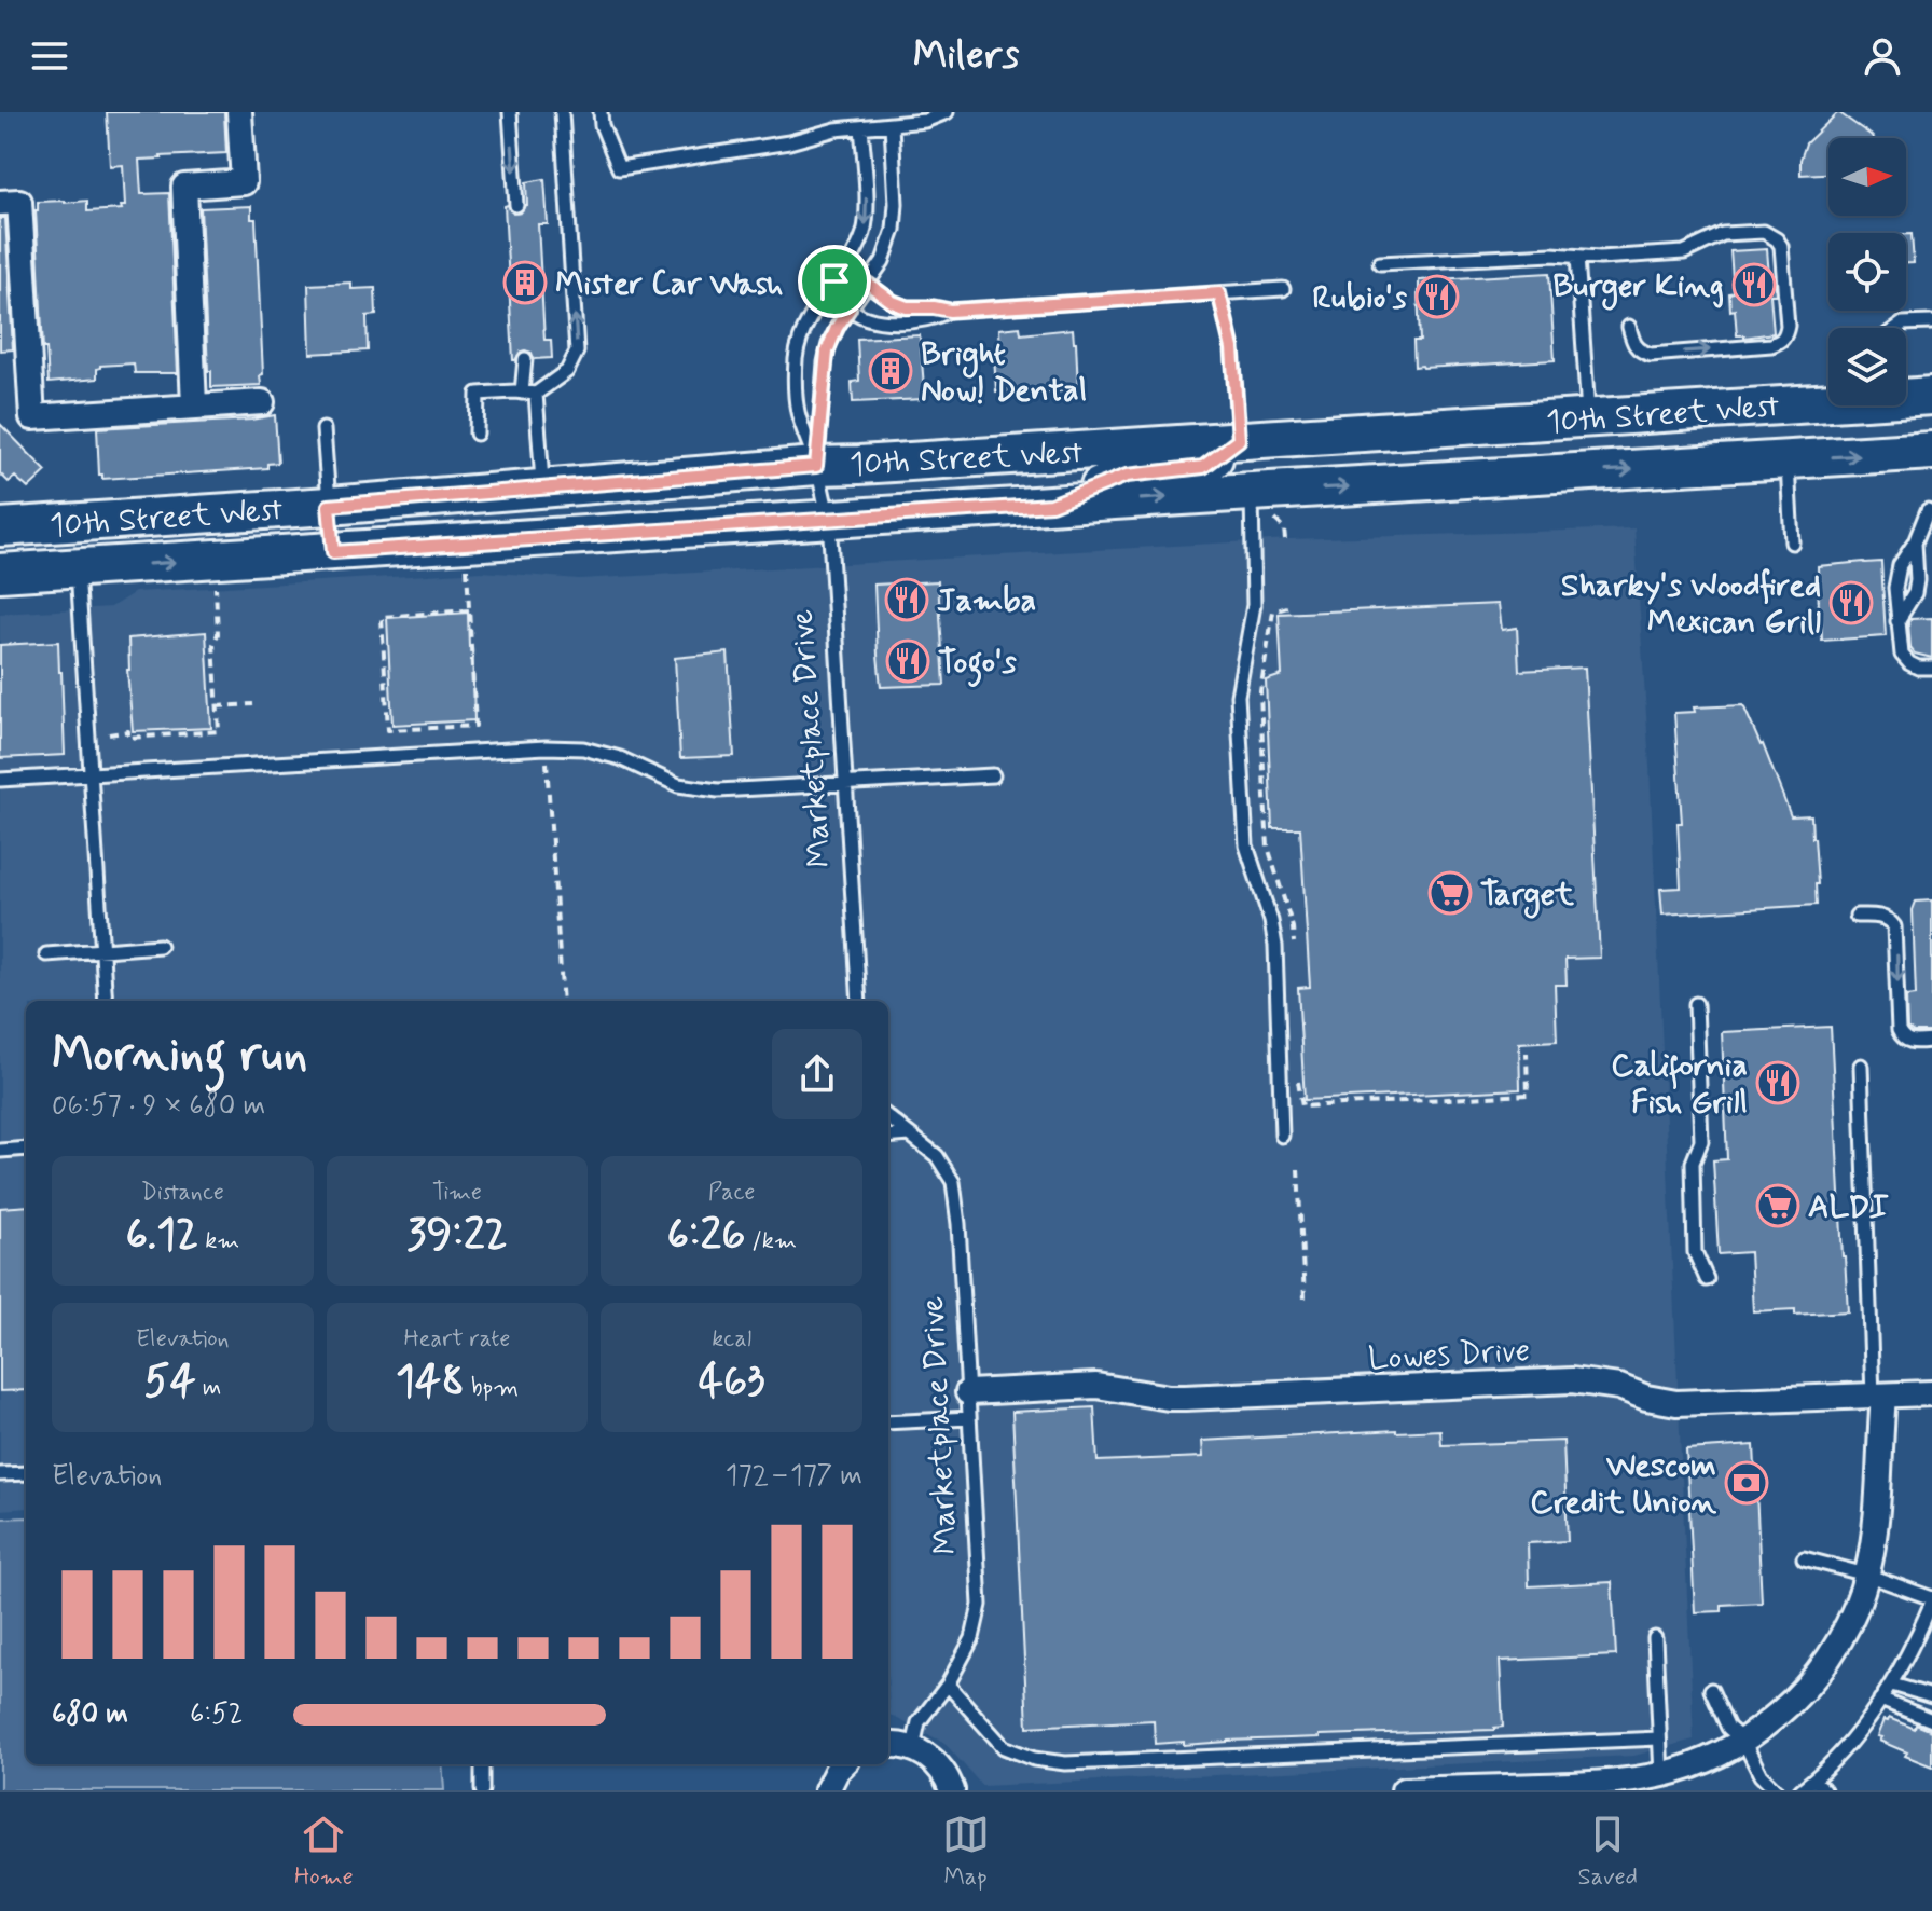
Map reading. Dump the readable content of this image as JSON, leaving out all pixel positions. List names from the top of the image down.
{
  "streets": {
    "main road": ["10th Street West"],
    "street": ["Lowes Drive"],
    "lane": ["Marketplace Drive"]
  },
  "crossings": [
    ["10th Street West", "Marketplace Drive"],
    ["Marketplace Drive", "Lowes Drive"]
  ],
  "places": {
    "building": ["Mister Car Wash", "Bright Now! Dental"],
    "restaurant": [
      "Burger King",
      "Rubio's",
      "Jamba",
      "Sharky's Woodfired Mexican Grill",
      "Togo's",
      "California Fish Grill"
    ],
    "supermarket": ["Target", "ALDI"],
    "bank": ["Wescom Credit Union"]
  },
  "north": "right",
  "page": {
    "header": "Milers",
    "heading": ["Morning run", "06:57 · 9 × 680 m"],
    "stats": [
      ["Distance", "6.12 km"],
      ["Time", "39:22"],
      ["Pace", "6:26 /km"],
      ["Elevation", "54 m"],
      ["Heart rate", "148 bpm"],
      ["kcal", "463"]
    ],
    "chart": ["Elevation", "172–177 m"],
    "list": [
      {
        "name": "680 m",
        "note": "6:52"
      }
    ],
    "tabs": ["Home", "Map", "Saved"]
  }
}
